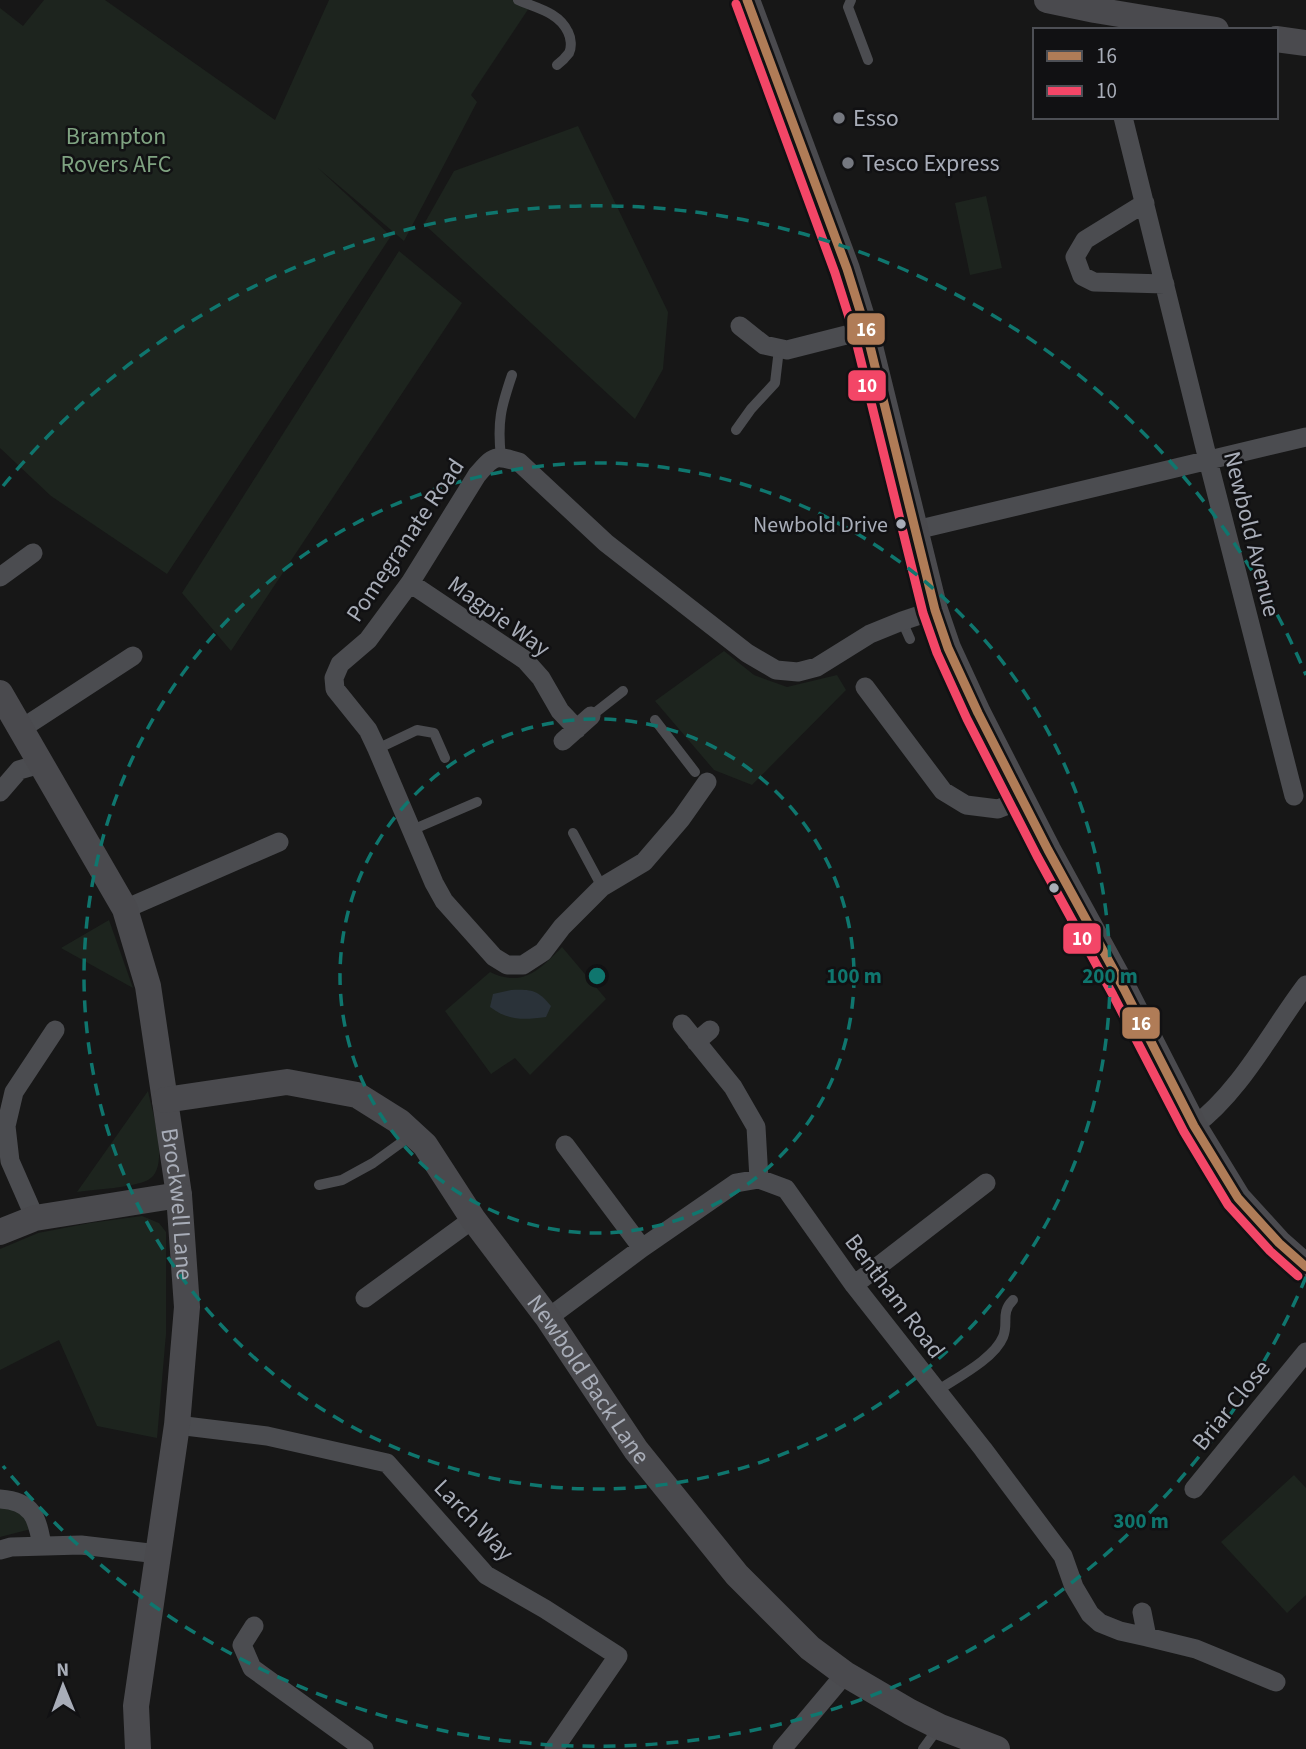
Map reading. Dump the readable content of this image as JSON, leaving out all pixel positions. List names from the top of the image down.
{
  "streets": {
    "street": [
      "Newbold Avenue",
      "Pomegranate Road",
      "Magpie Way",
      "Brockwell Lane",
      "Bentham Road",
      "Newbold Back Lane",
      "Briar Close",
      "Larch Way"
    ]
  },
  "crossings": [
    ["Pomegranate Road", "Magpie Way"],
    ["Brockwell Lane", "Newbold Back Lane"],
    ["Brockwell Lane", "Larch Way"]
  ],
  "parks": ["Brampton Rovers AFC"],
  "places": ["Esso", "Tesco Express", "Newbold Drive"],
  "lines": ["transit line 16", "transit line 10"],
  "legend": ["16", "10"],
  "north": "top",
  "rings": ["100 m", "200 m", "300 m"]
}
